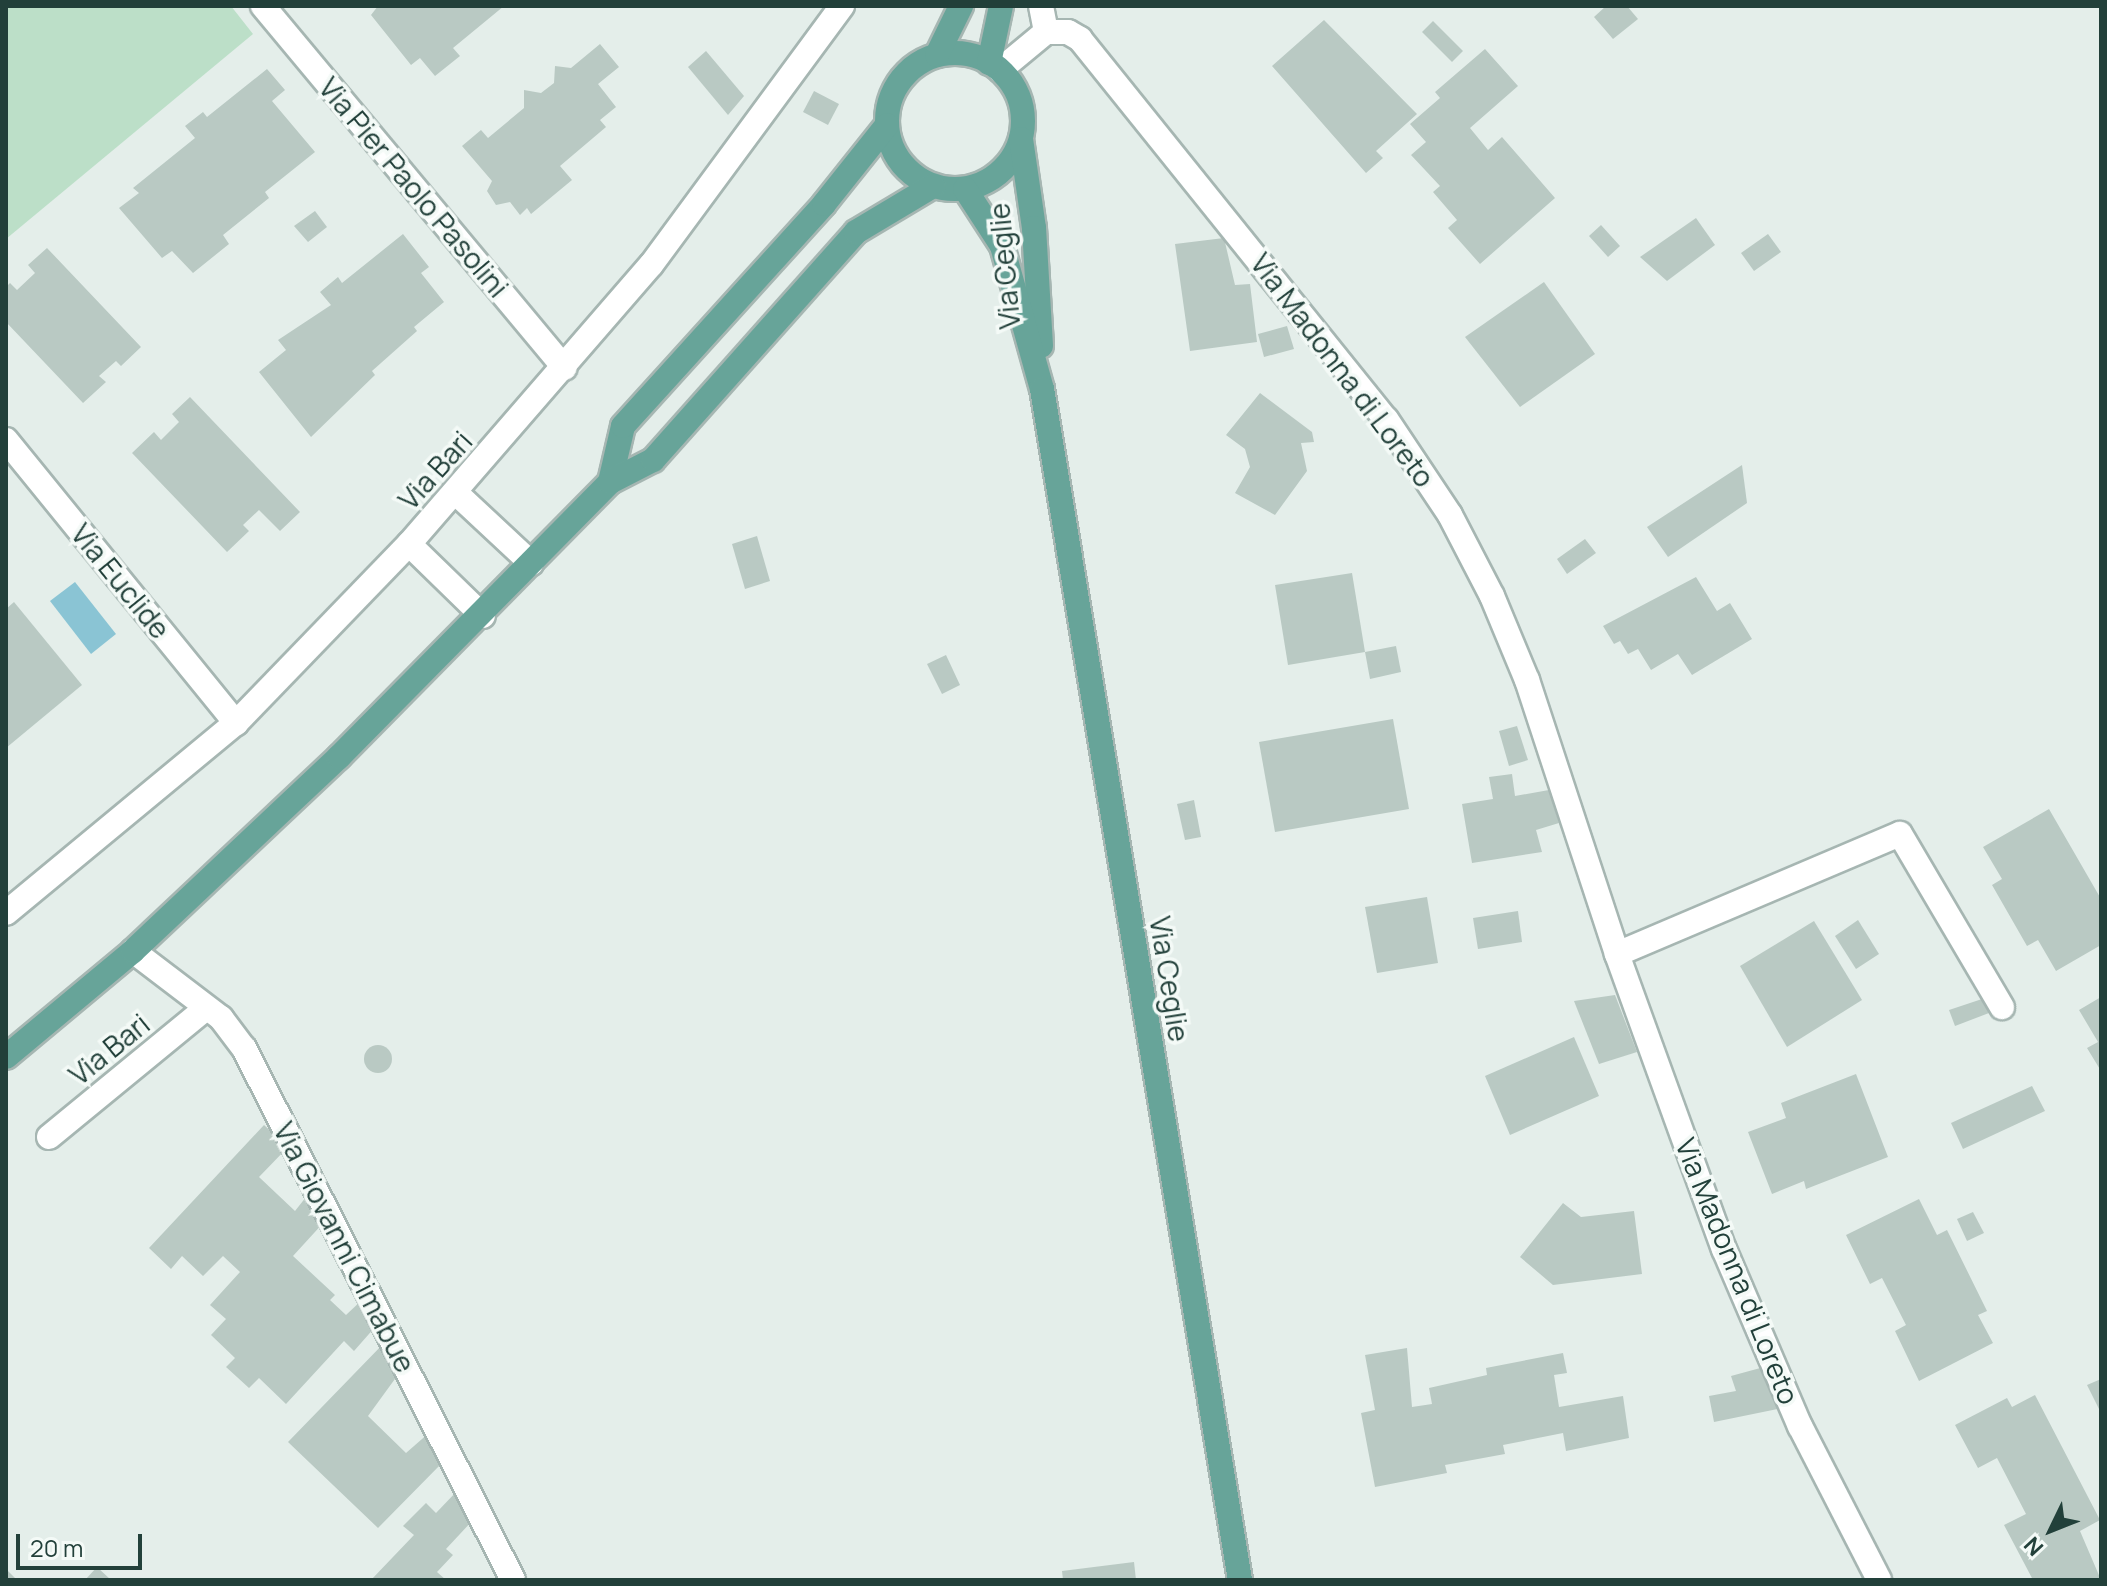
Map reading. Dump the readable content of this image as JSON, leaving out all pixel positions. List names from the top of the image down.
{
  "streets": {
    "main road": ["Via Ceglie"],
    "street": [
      "Via Pier Paolo Pasolini",
      "Via Madonna di Loreto",
      "Via Bari",
      "Via Euclide",
      "Via Giovanni Cimabue"
    ]
  },
  "crossings": [
    ["Via Pier Paolo Pasolini", "Via Bari"],
    ["Via Bari", "Via Euclide"],
    ["Via Bari", "Via Giovanni Cimabue"]
  ],
  "scale_bar": "20 m",
  "north": "bottom left"
}
